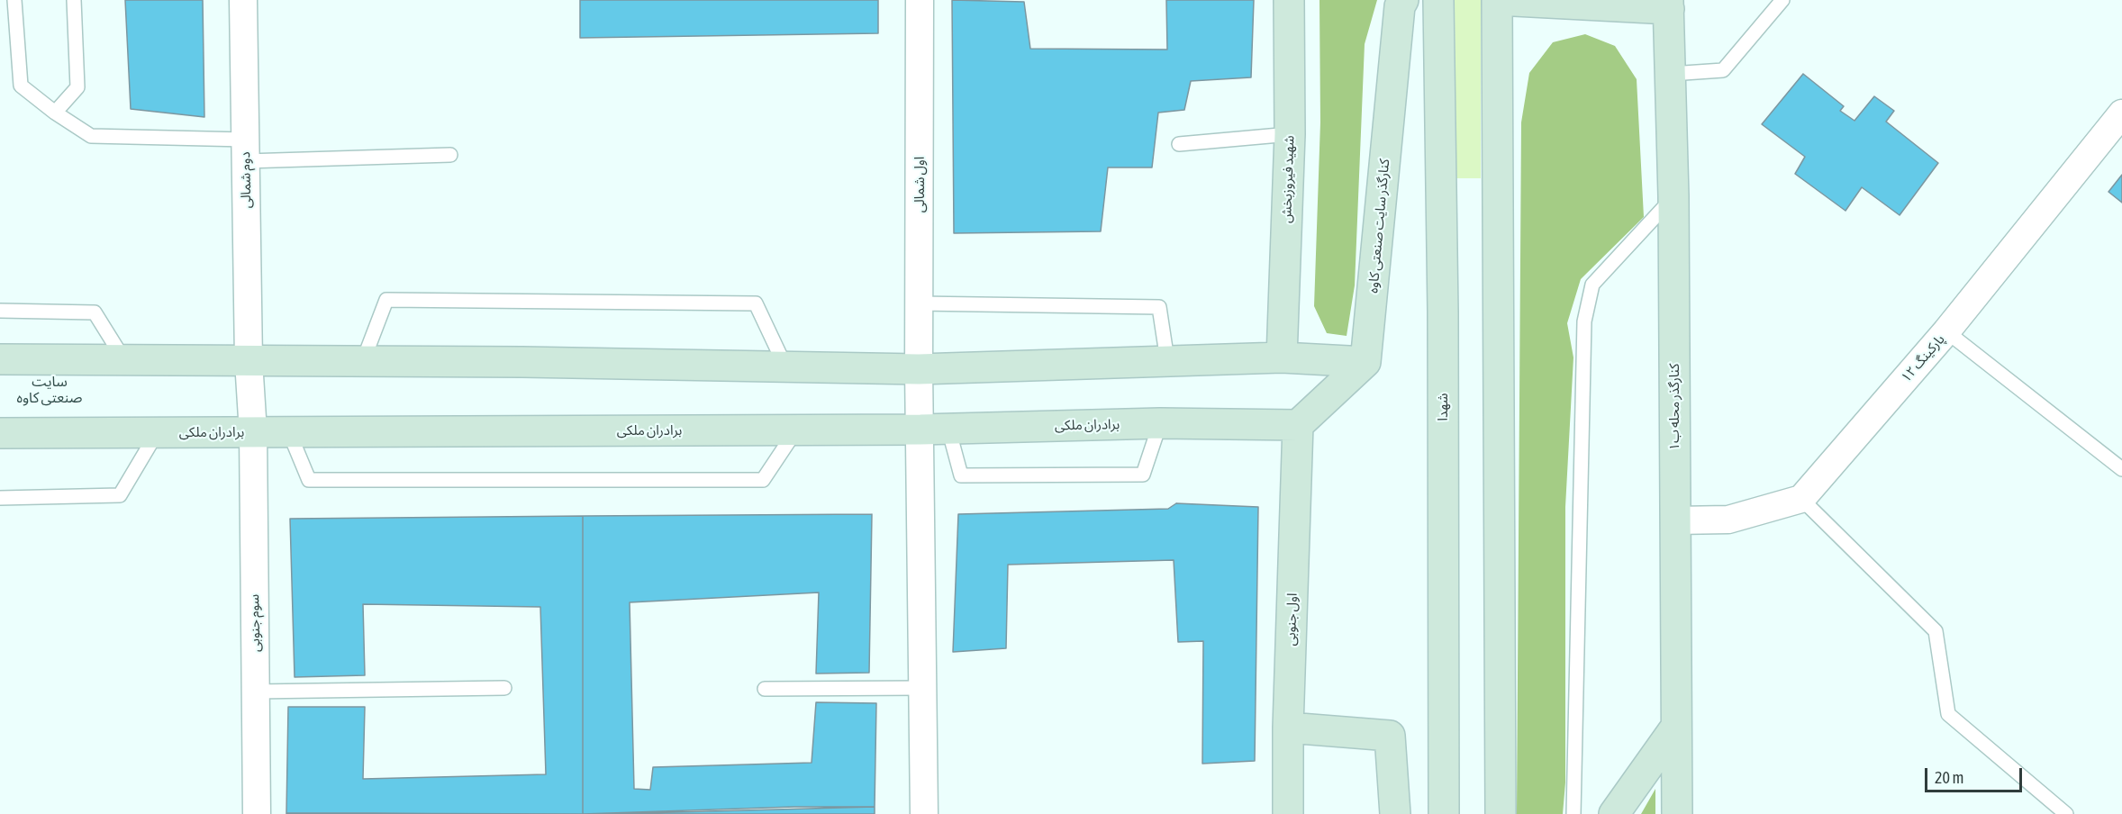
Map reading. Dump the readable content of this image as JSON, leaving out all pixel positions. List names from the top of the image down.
{
  "streets": {
    "main road": [
      "شهید فیروزبخش",
      "کنارگذر سایت صنعتی کاوه",
      "شهدا",
      "کنارگذر محله ب۱",
      "برادران ملکی",
      "اول جنوبی"
    ],
    "street": [
      "دوم شمالی",
      "اول شمالی",
      "پارکینگ ۱۲",
      "سوم جنوبی"
    ]
  },
  "crossings": [
    ["دوم شمالی", "برادران ملکی"],
    ["دوم شمالی", "سوم جنوبی"],
    ["اول شمالی", "برادران ملکی"],
    ["برادران ملکی", "اول جنوبی"],
    ["برادران ملکی", "سوم جنوبی"]
  ],
  "districts": ["سایت صنعتی کاوه"],
  "scale_bar": "20 m"
}
